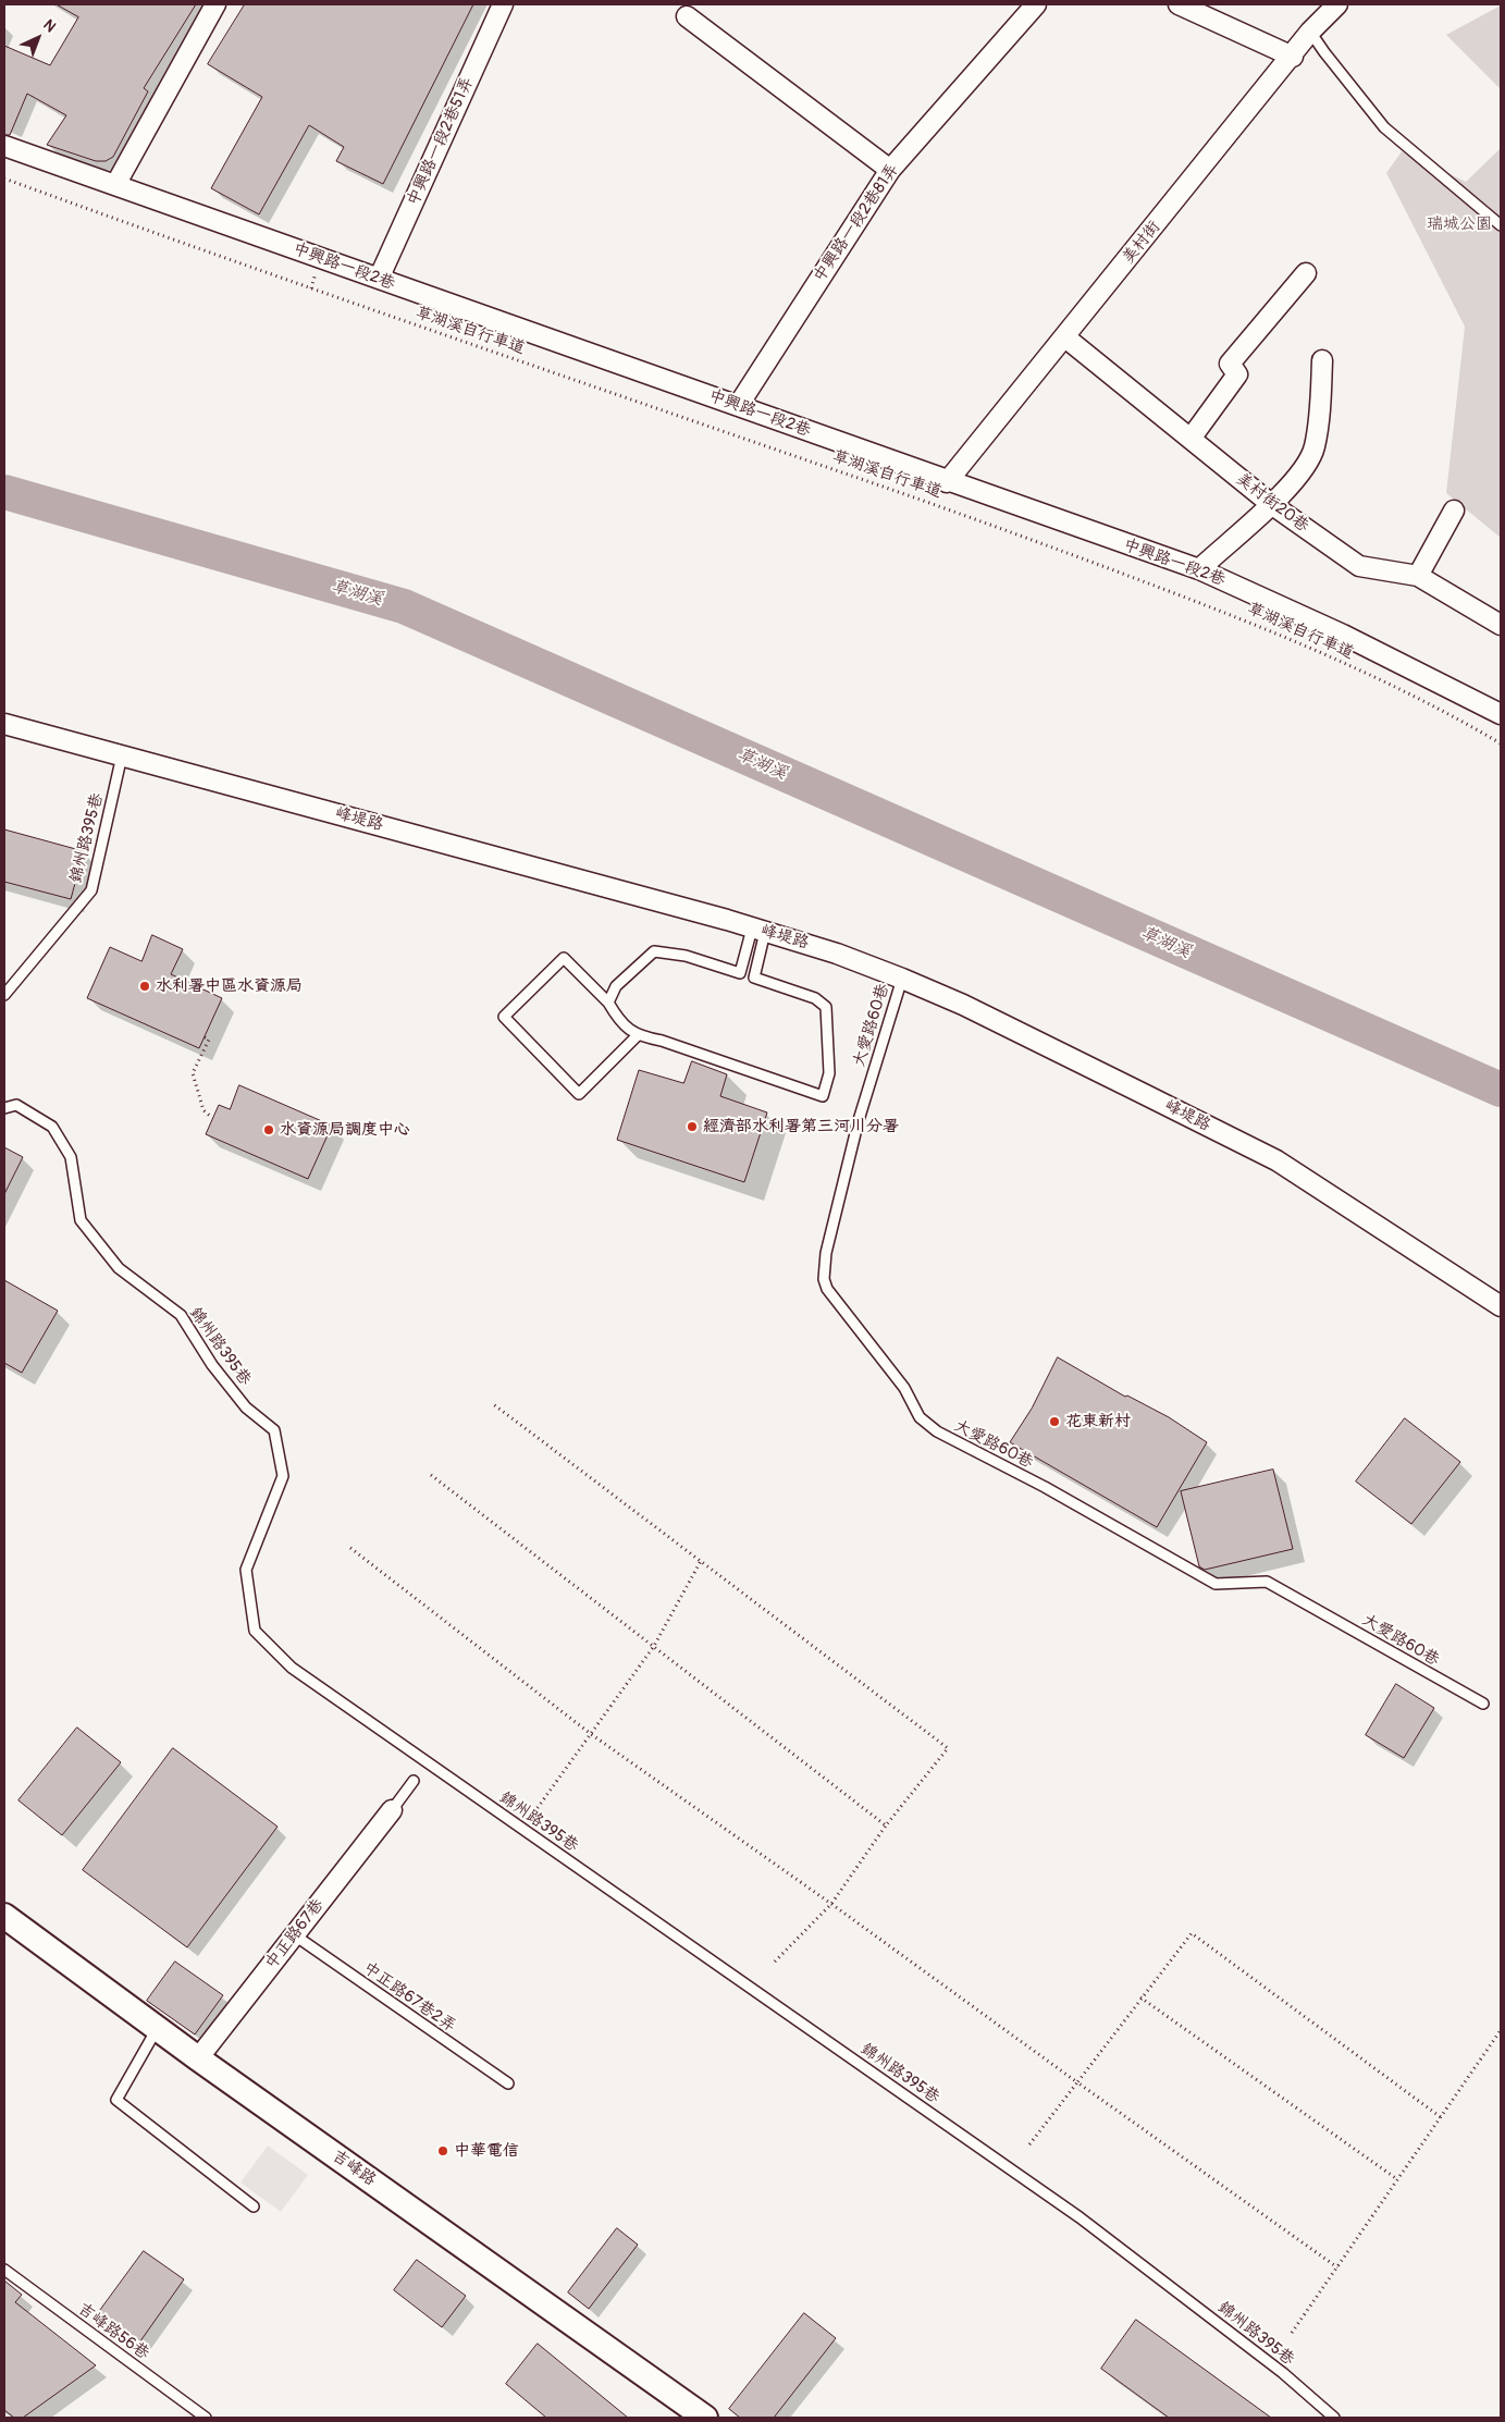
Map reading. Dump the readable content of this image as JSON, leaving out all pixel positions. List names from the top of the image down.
{
  "streets": {
    "street": [
      "中興路一段2巷51弄",
      "中興路一段2巷81弄",
      "美村街",
      "中興路一段2巷",
      "美村街20巷",
      "峰堤路",
      "中正路67巷",
      "吉峰路"
    ],
    "lane": [
      "錦州路395巷",
      "大愛路60巷",
      "中正路67巷2弄",
      "吉峰路56巷"
    ],
    "path": ["草湖溪自行車道"]
  },
  "crossings": [
    ["中興路一段2巷51弄", "中興路一段2巷"],
    ["中興路一段2巷81弄", "中興路一段2巷"],
    ["美村街", "中興路一段2巷"],
    ["美村街", "美村街20巷"],
    ["峰堤路", "錦州路395巷"],
    ["峰堤路", "大愛路60巷"],
    ["中正路67巷", "中正路67巷2弄"],
    ["中正路67巷", "吉峰路"]
  ],
  "water": ["草湖溪"],
  "parks": ["瑞城公園"],
  "places": [
    "水利署中區水資源局",
    "經濟部水利署第三河川分署",
    "水資源局調度中心",
    "花東新村",
    "中華電信"
  ],
  "north": "top right"
}
